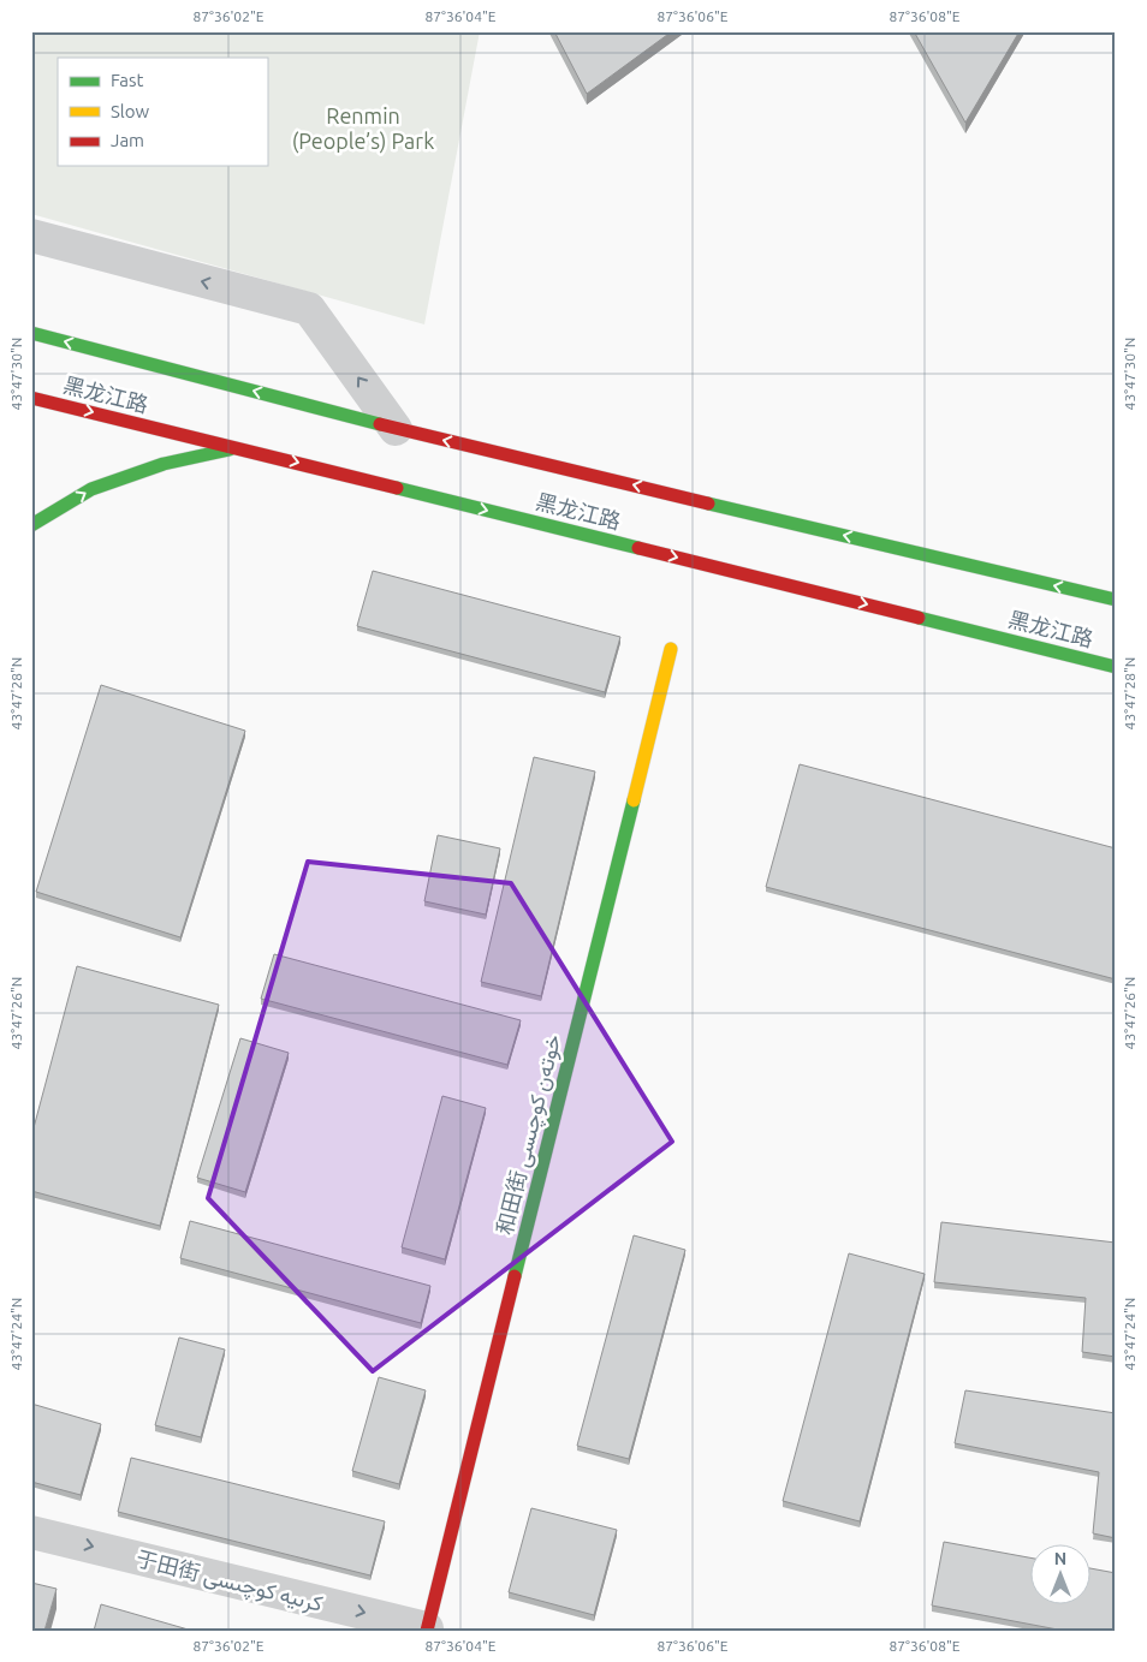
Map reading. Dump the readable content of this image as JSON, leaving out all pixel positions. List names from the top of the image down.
{
  "streets": {
    "main road": ["黑龙江路", "和田街 خوتەن كوچىسى"],
    "street": ["于田街 كرىيە كوچىسى"]
  },
  "crossings": [
    ["和田街 خوتەن كوچىسى", "于田街 كرىيە كوچىسى"]
  ],
  "one_way": ["于田街 كرىيە كوچىسى"],
  "parks": ["Renmin (People’s) Park"],
  "legend": ["Fast", "Slow", "Jam"],
  "north": "top",
  "coordinates": [
    "87°36'02\"E",
    "87°36'04\"E",
    "87°36'06\"E",
    "87°36'08\"E",
    "43°47'30\"N",
    "43°47'28\"N",
    "43°47'26\"N",
    "43°47'24\"N"
  ]
}
